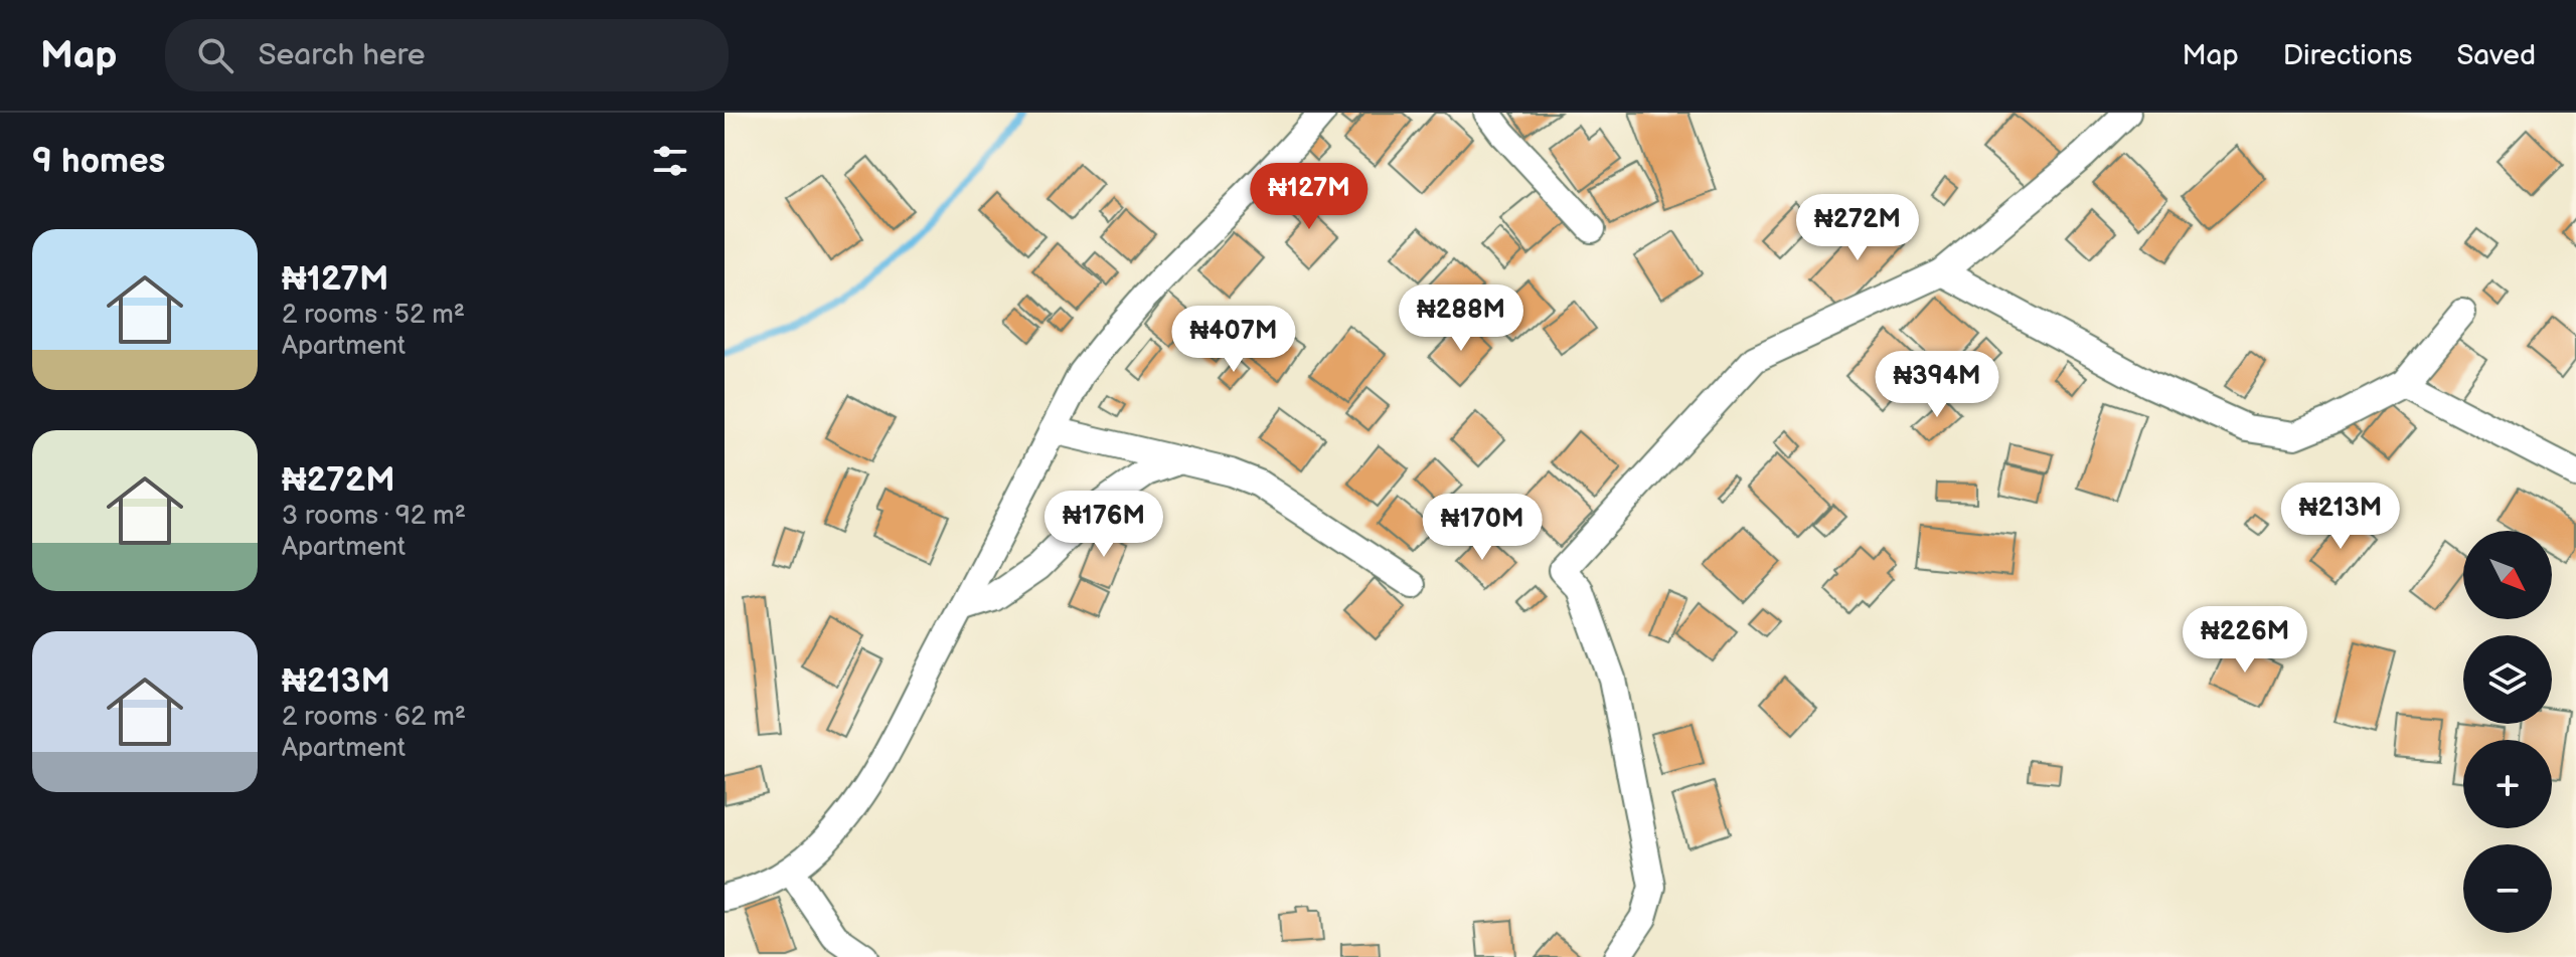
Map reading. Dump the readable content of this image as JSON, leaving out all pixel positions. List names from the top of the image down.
{
  "north": "bottom right",
  "page": {
    "header": "Map",
    "search": "Search here",
    "nav": ["Map", "Directions", "Saved"],
    "heading": "9 homes",
    "price": [
      "₦127M",
      "₦272M",
      "₦288M",
      "₦407M",
      "₦394M",
      "₦213M",
      "₦176M",
      "₦170M",
      "₦226M"
    ],
    "list": [
      {
        "name": "₦127M",
        "note": "2 rooms · 52 m² · Apartment"
      },
      {
        "name": "₦272M",
        "note": "3 rooms · 92 m² · Apartment"
      },
      {
        "name": "₦213M",
        "note": "2 rooms · 62 m² · Apartment"
      }
    ],
    "map_buttons": ["+", "−"]
  }
}
